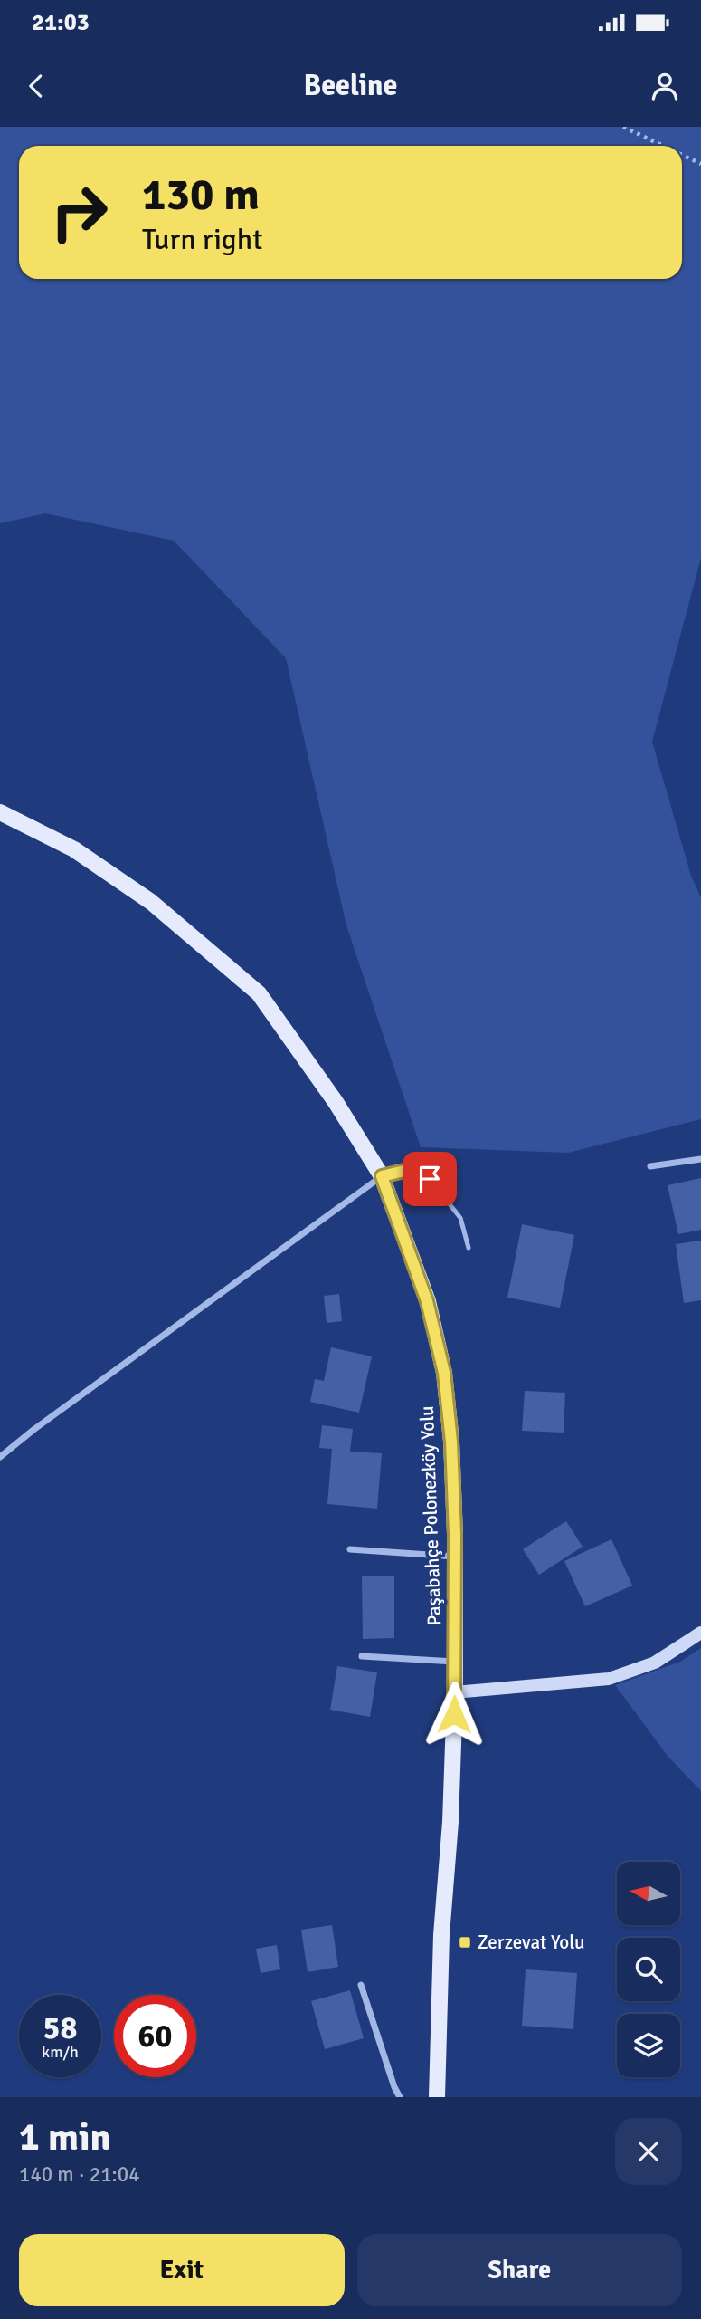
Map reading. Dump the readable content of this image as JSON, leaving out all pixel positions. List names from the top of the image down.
{
  "streets": {
    "main road": ["Paşabahçe Polonezköy Yolu"]
  },
  "places": {
    "transit": ["Zerzevat Yolu"]
  },
  "north": "left",
  "page": {
    "status": "21:03",
    "header": "Beeline",
    "turn": ["130 m", "Turn right"],
    "speed": "58 km/h",
    "limit": "60",
    "heading": ["1 min", "140 m · 21:04"],
    "buttons": ["Exit", "Share"]
  }
}
